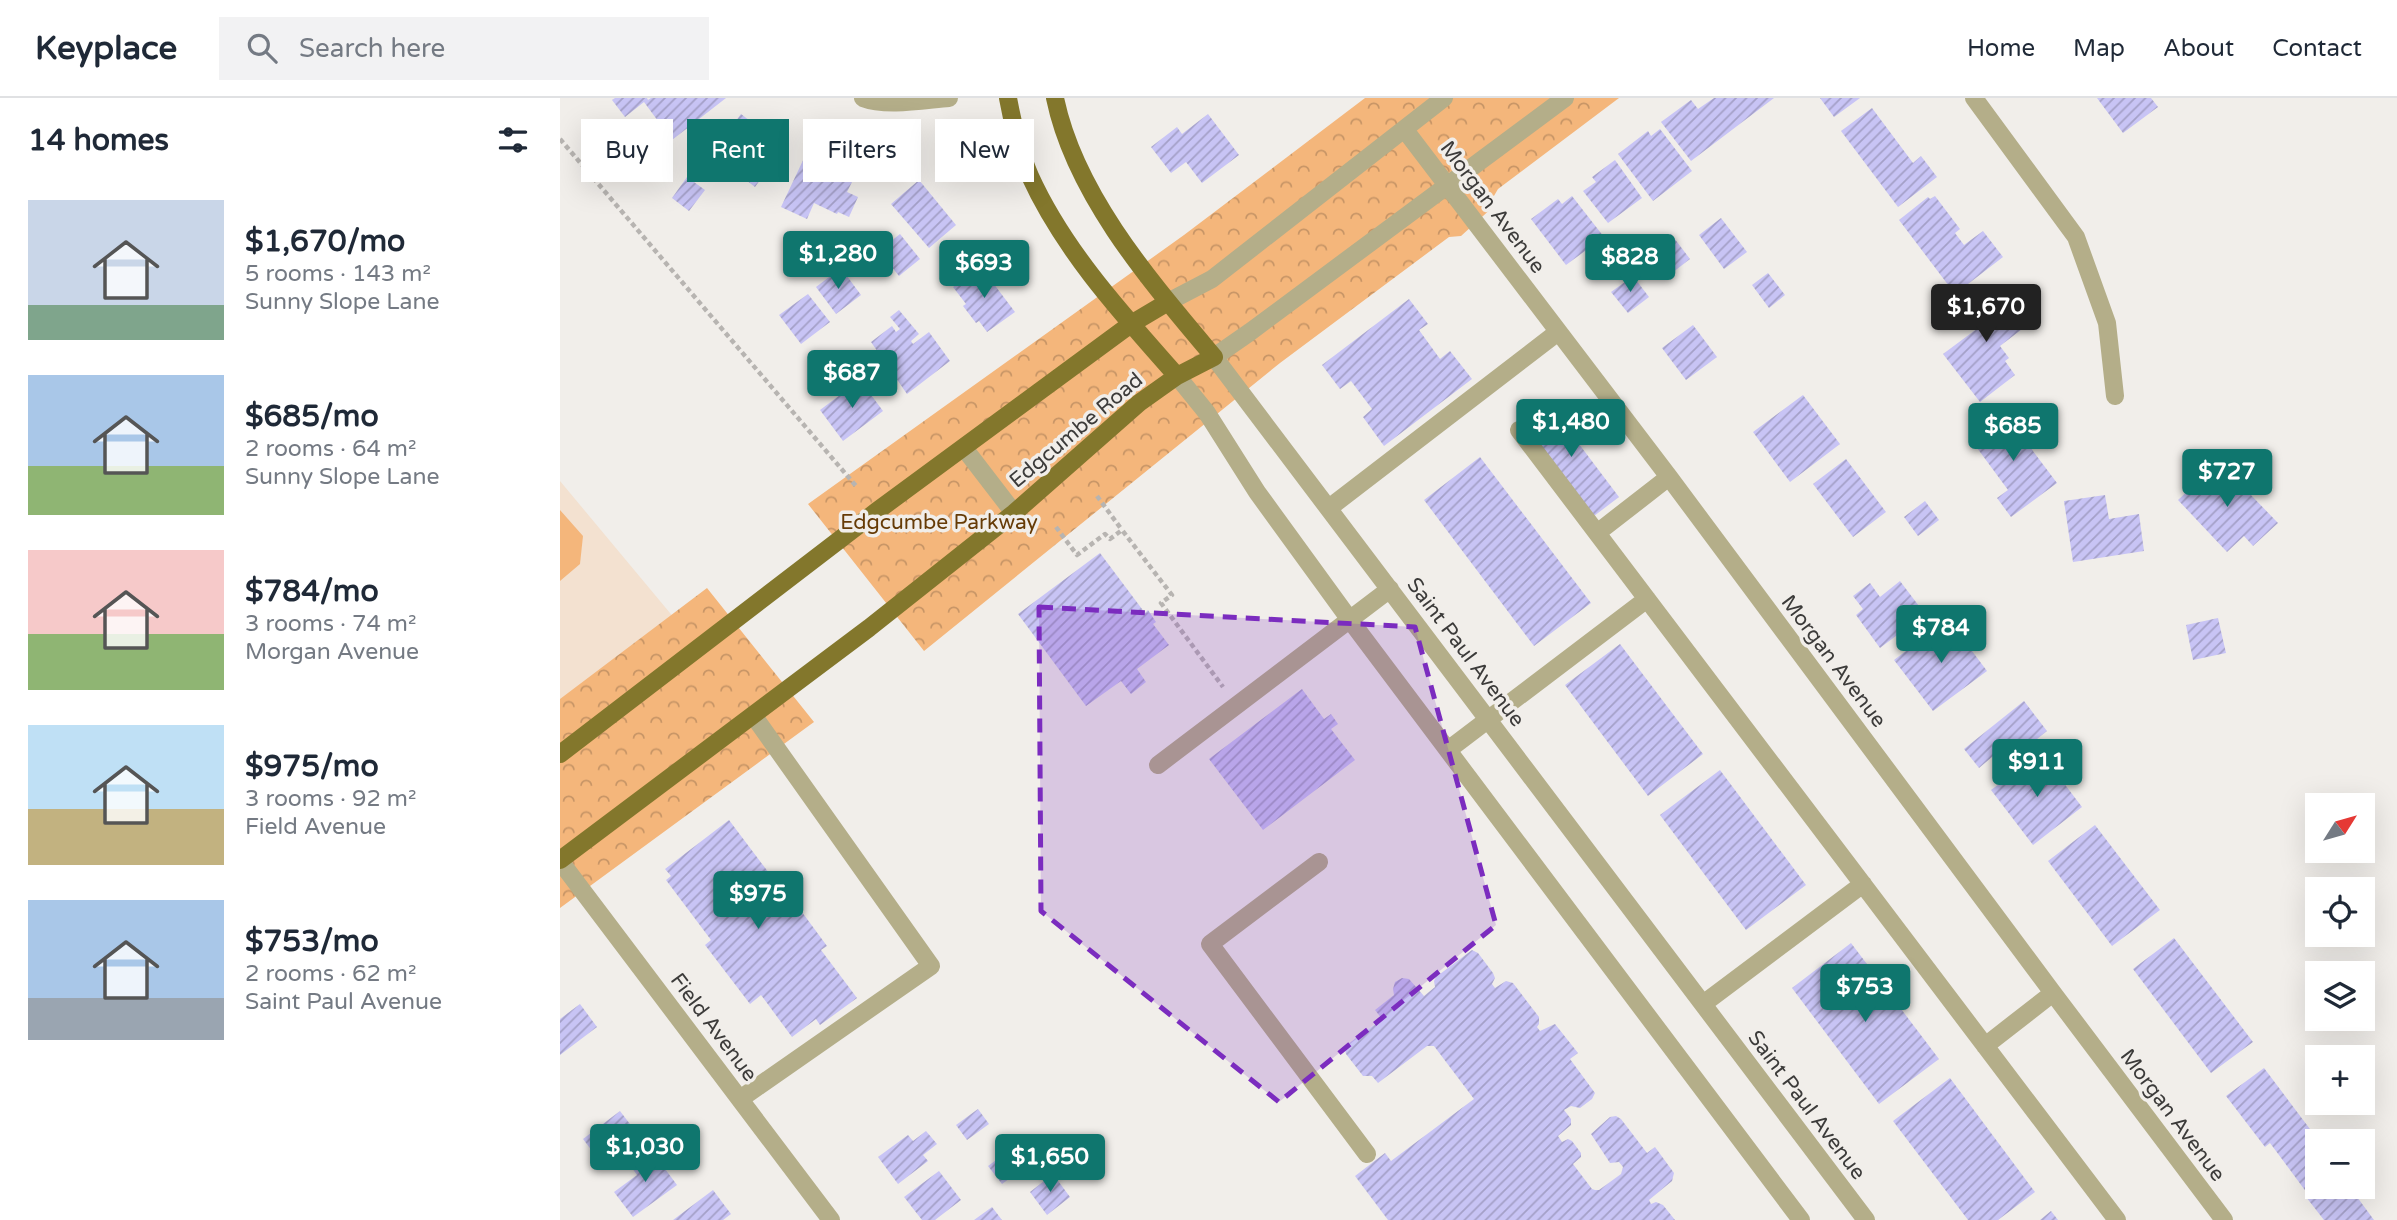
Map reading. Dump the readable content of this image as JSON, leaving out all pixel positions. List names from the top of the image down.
{
  "streets": {
    "main road": ["Edgcumbe Road", "Saint Paul Avenue"],
    "street": ["Morgan Avenue", "Field Avenue"]
  },
  "crossings": [
    ["Morgan Avenue", "Edgcumbe Road"],
    ["Edgcumbe Road", "Saint Paul Avenue"],
    ["Edgcumbe Road", "Field Avenue"]
  ],
  "parks": ["Edgcumbe Parkway"],
  "north": "top right",
  "page": {
    "header": "Keyplace",
    "search": "Search here",
    "nav": [
      "Home",
      "Map",
      "About",
      "Contact"
    ],
    "heading": "14 homes",
    "chip": [
      "Buy",
      "Rent",
      "Filters",
      "New"
    ],
    "list": [
      {
        "name": "$1,670/mo",
        "note": "5 rooms · 143 m² · Sunny Slope Lane"
      },
      {
        "name": "$685/mo",
        "note": "2 rooms · 64 m² · Sunny Slope Lane"
      },
      {
        "name": "$784/mo",
        "note": "3 rooms · 74 m² · Morgan Avenue"
      },
      {
        "name": "$975/mo",
        "note": "3 rooms · 92 m² · Field Avenue"
      },
      {
        "name": "$753/mo",
        "note": "2 rooms · 62 m² · Saint Paul Avenue"
      }
    ],
    "price": [
      "$1,280",
      "$828",
      "$693",
      "$1,670",
      "$687",
      "$1,480",
      "$685",
      "$727",
      "$784",
      "$911",
      "$975",
      "$753",
      "$1,030",
      "$1,650"
    ],
    "map_buttons": ["+", "−"]
  }
}
